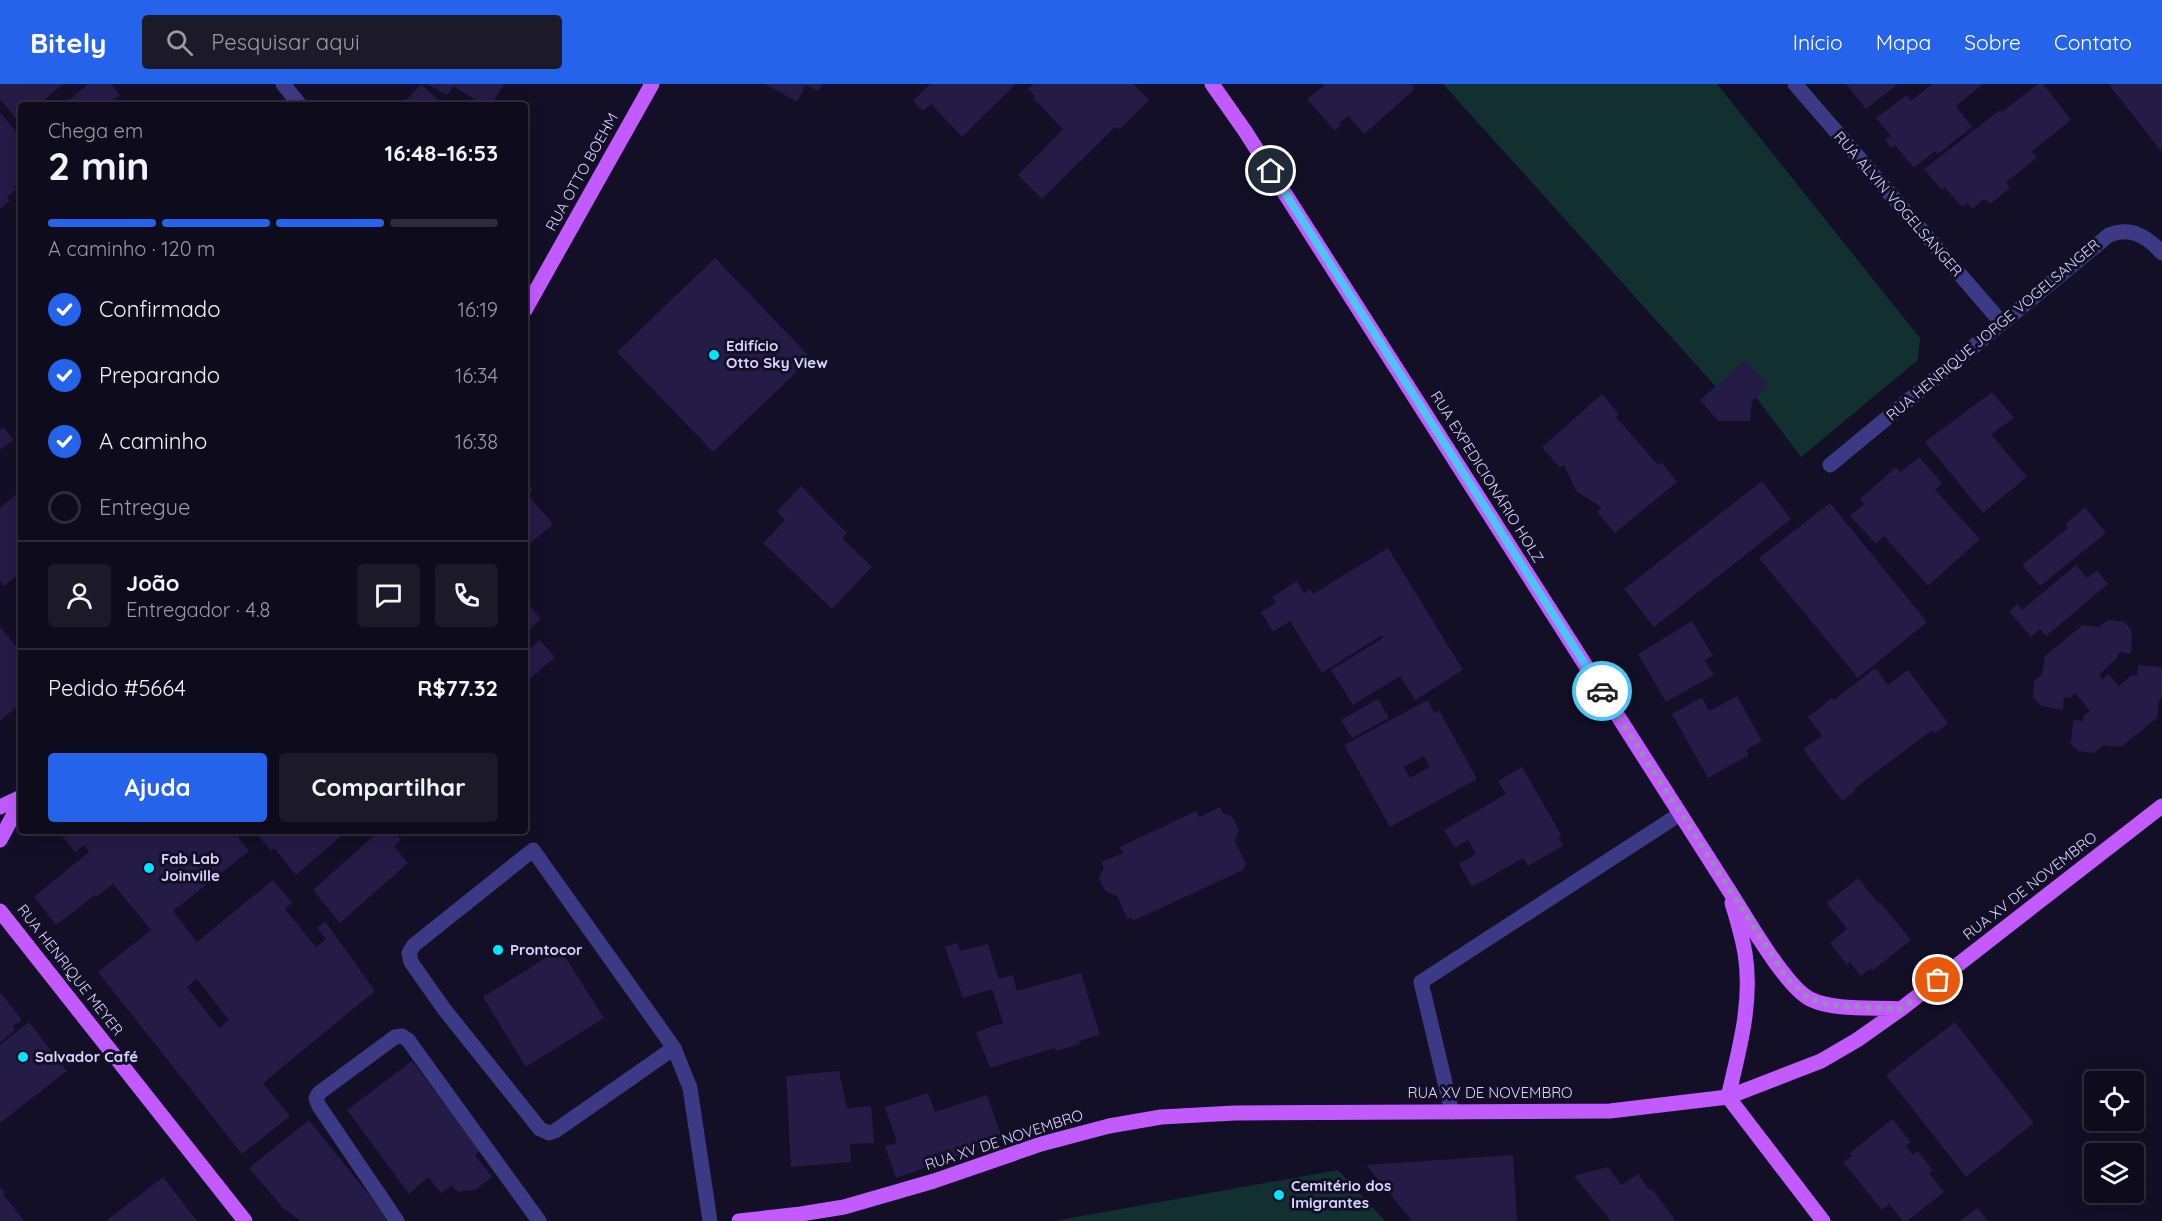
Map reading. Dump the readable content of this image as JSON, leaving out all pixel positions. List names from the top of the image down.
{
  "streets": {
    "main road": [
      "RUA OTTO BOEHM",
      "RUA EXPEDICIONÁRIO HOLZ",
      "RUA XV DE NOVEMBRO",
      "RUA HENRIQUE MEYER"
    ],
    "street": ["RUA ALVIN VOGELSANGER", "RUA HENRIQUE JORGE VOGELSANGER"]
  },
  "crossings": [
    ["RUA ALVIN VOGELSANGER", "RUA HENRIQUE JORGE VOGELSANGER"],
    ["RUA EXPEDICIONÁRIO HOLZ", "RUA XV DE NOVEMBRO"]
  ],
  "places": [
    "Edifício Otto Sky View",
    "Fab Lab Joinville",
    "Prontocor",
    "Salvador Café",
    "Cemitério dos Imigrantes"
  ],
  "page": {
    "header": "Bitely",
    "search": "Pesquisar aqui",
    "nav": [
      "Início",
      "Mapa",
      "Sobre",
      "Contato"
    ],
    "heading": ["2 min", "Chega em", "16:48–16:53"],
    "panel": [
      "João",
      "Entregador · 4.8",
      "Pedido #5664",
      "R$77.32"
    ],
    "bar": "A caminho · 120 m",
    "list": [
      ["Confirmado", "16:19"],
      ["Preparando", "16:34"],
      ["A caminho", "16:38"],
      "Entregue"
    ],
    "buttons": ["Ajuda", "Compartilhar"]
  }
}
